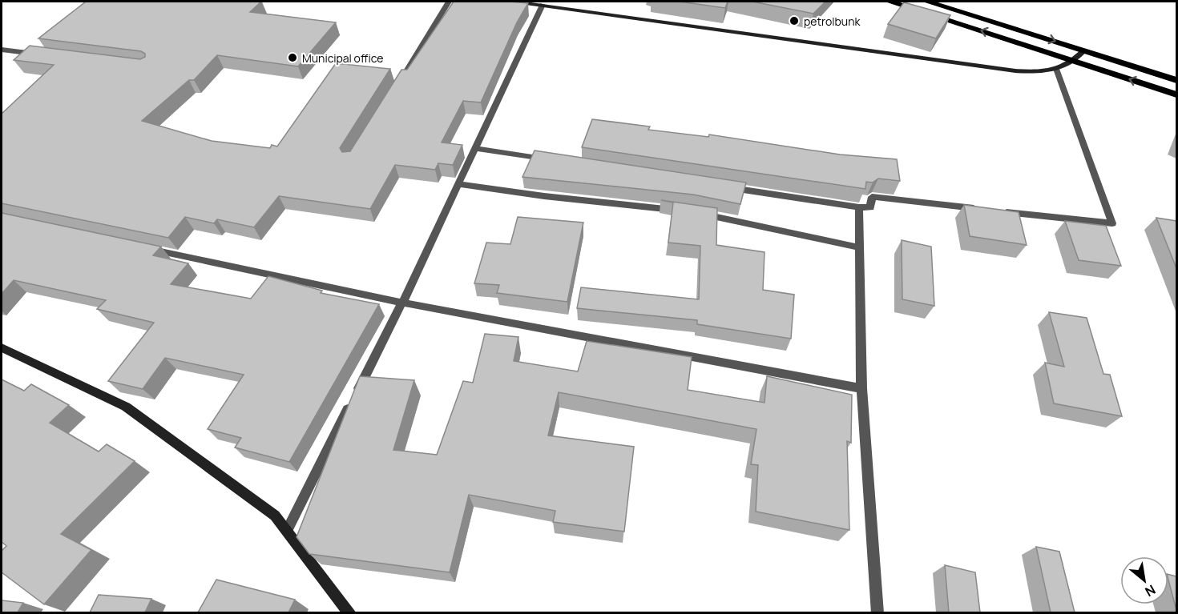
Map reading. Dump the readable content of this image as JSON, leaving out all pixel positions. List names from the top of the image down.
{
  "places": ["petrolbunk", "Municipal office"],
  "north": "bottom right"
}
